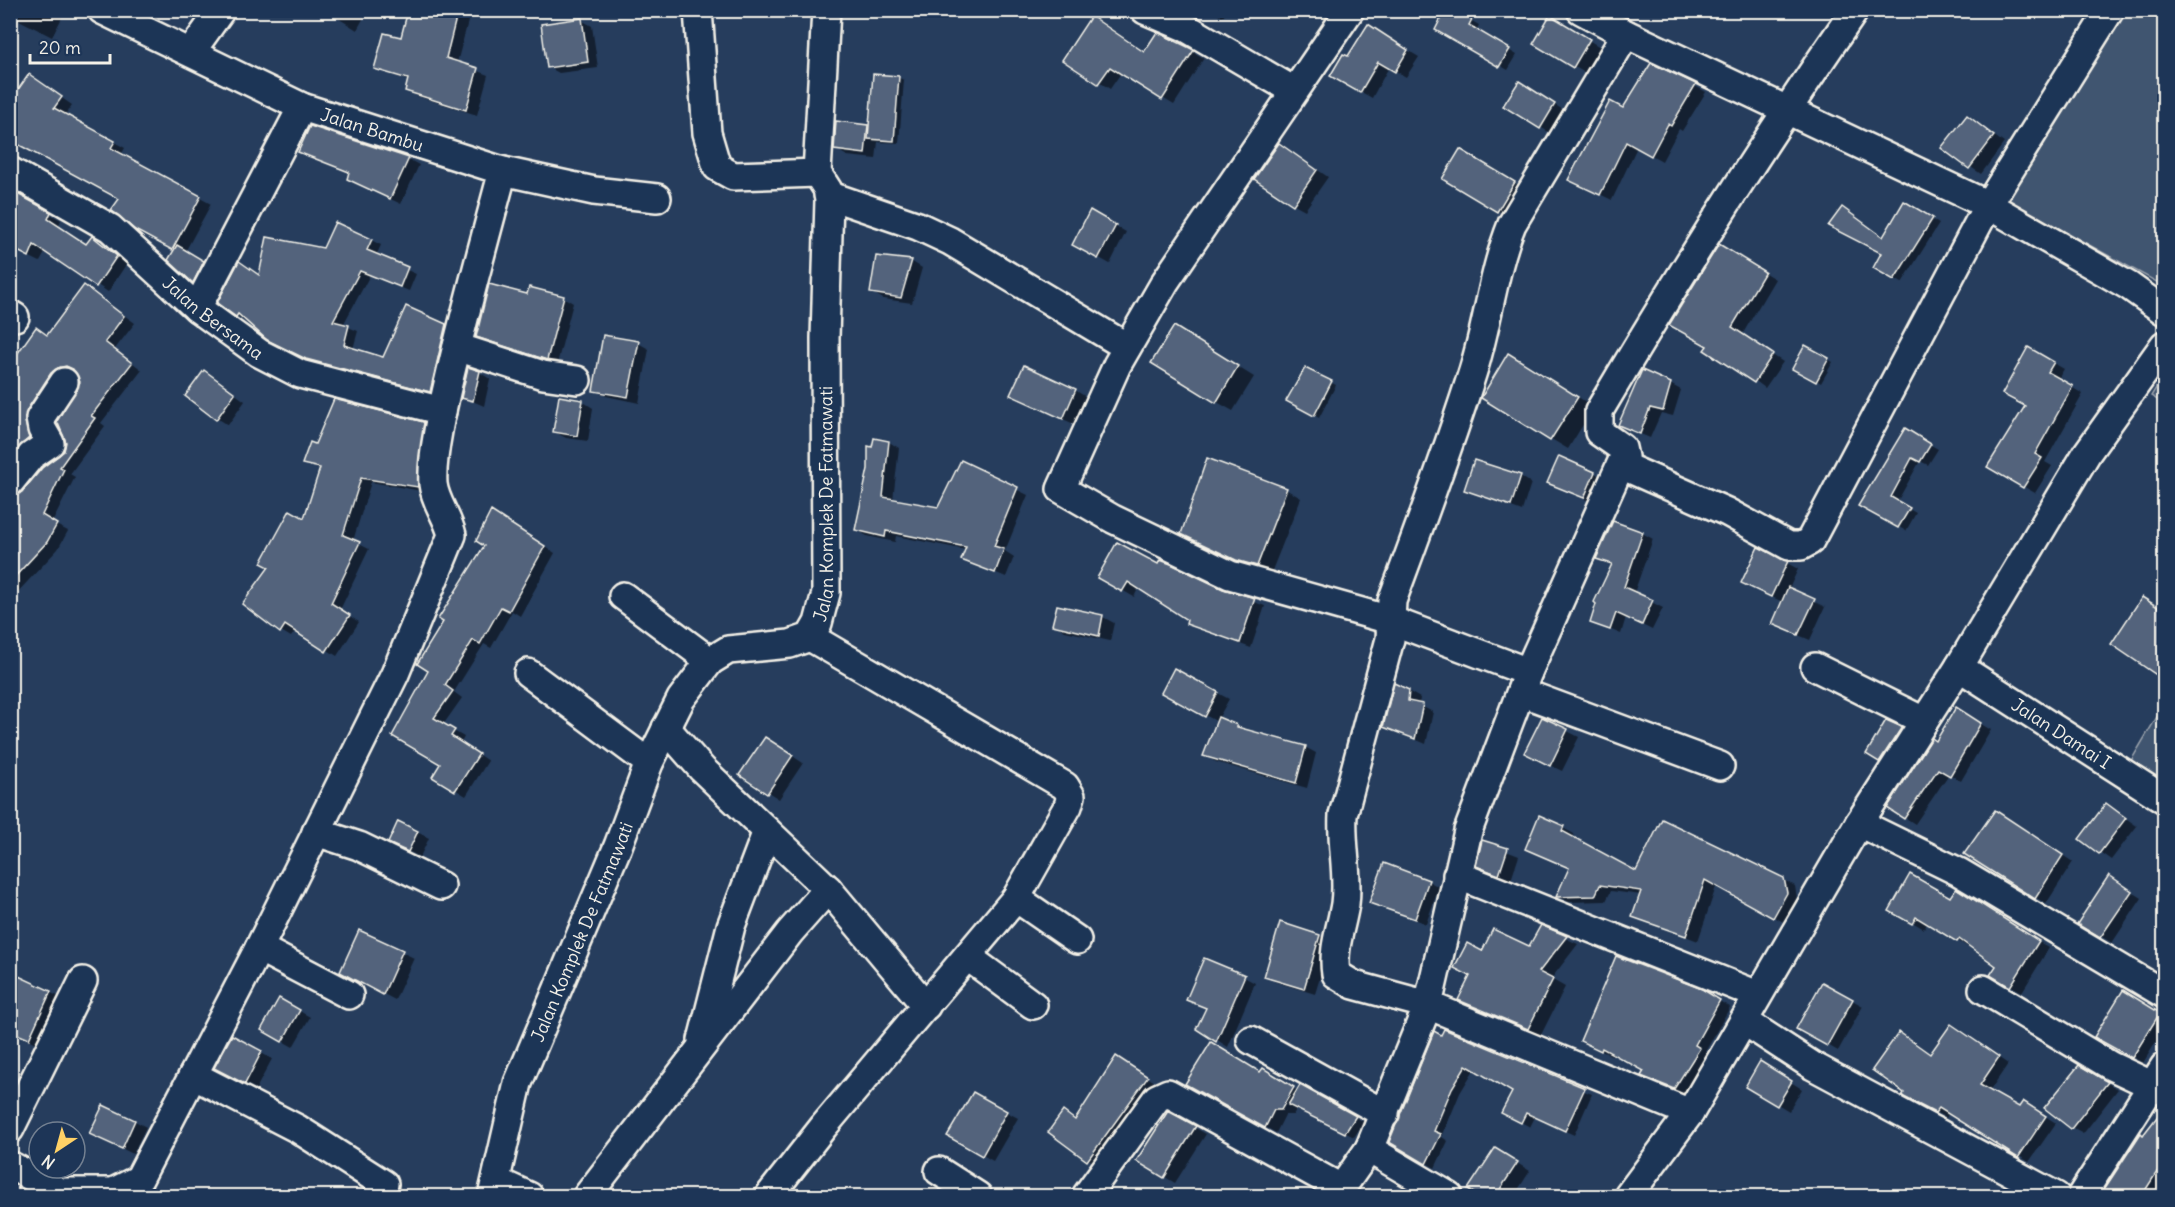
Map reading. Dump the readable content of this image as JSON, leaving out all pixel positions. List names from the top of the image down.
{
  "streets": {
    "street": [
      "Jalan Bambu",
      "Jalan Bersama",
      "Jalan Komplek De Fatmawati",
      "Jalan Damai I"
    ]
  },
  "scale_bar": "20 m",
  "north": "bottom left"
}
